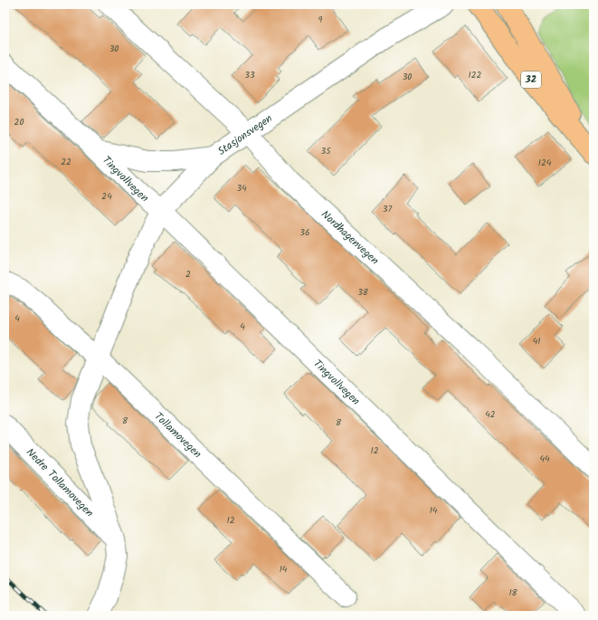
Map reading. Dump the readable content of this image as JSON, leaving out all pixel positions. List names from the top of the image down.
{
  "streets": {
    "main road": ["32"],
    "street": [
      "Stasjonsvegen",
      "Tingvollvegen",
      "Nordhagenvegen",
      "Tollamovegen",
      "Nedre Tollamovegen"
    ]
  },
  "crossings": [
    ["Stasjonsvegen", "Tingvollvegen"],
    ["Stasjonsvegen", "Nordhagenvegen"]
  ],
  "house_numbers": [
    "9",
    "30",
    "33",
    "122",
    "30",
    "20",
    "35",
    "22",
    "124",
    "34",
    "24",
    "37",
    "36",
    "2",
    "38",
    "4",
    "4",
    "41",
    "42",
    "8",
    "8",
    "12",
    "44",
    "14",
    "12",
    "14",
    "18"
  ]
}
